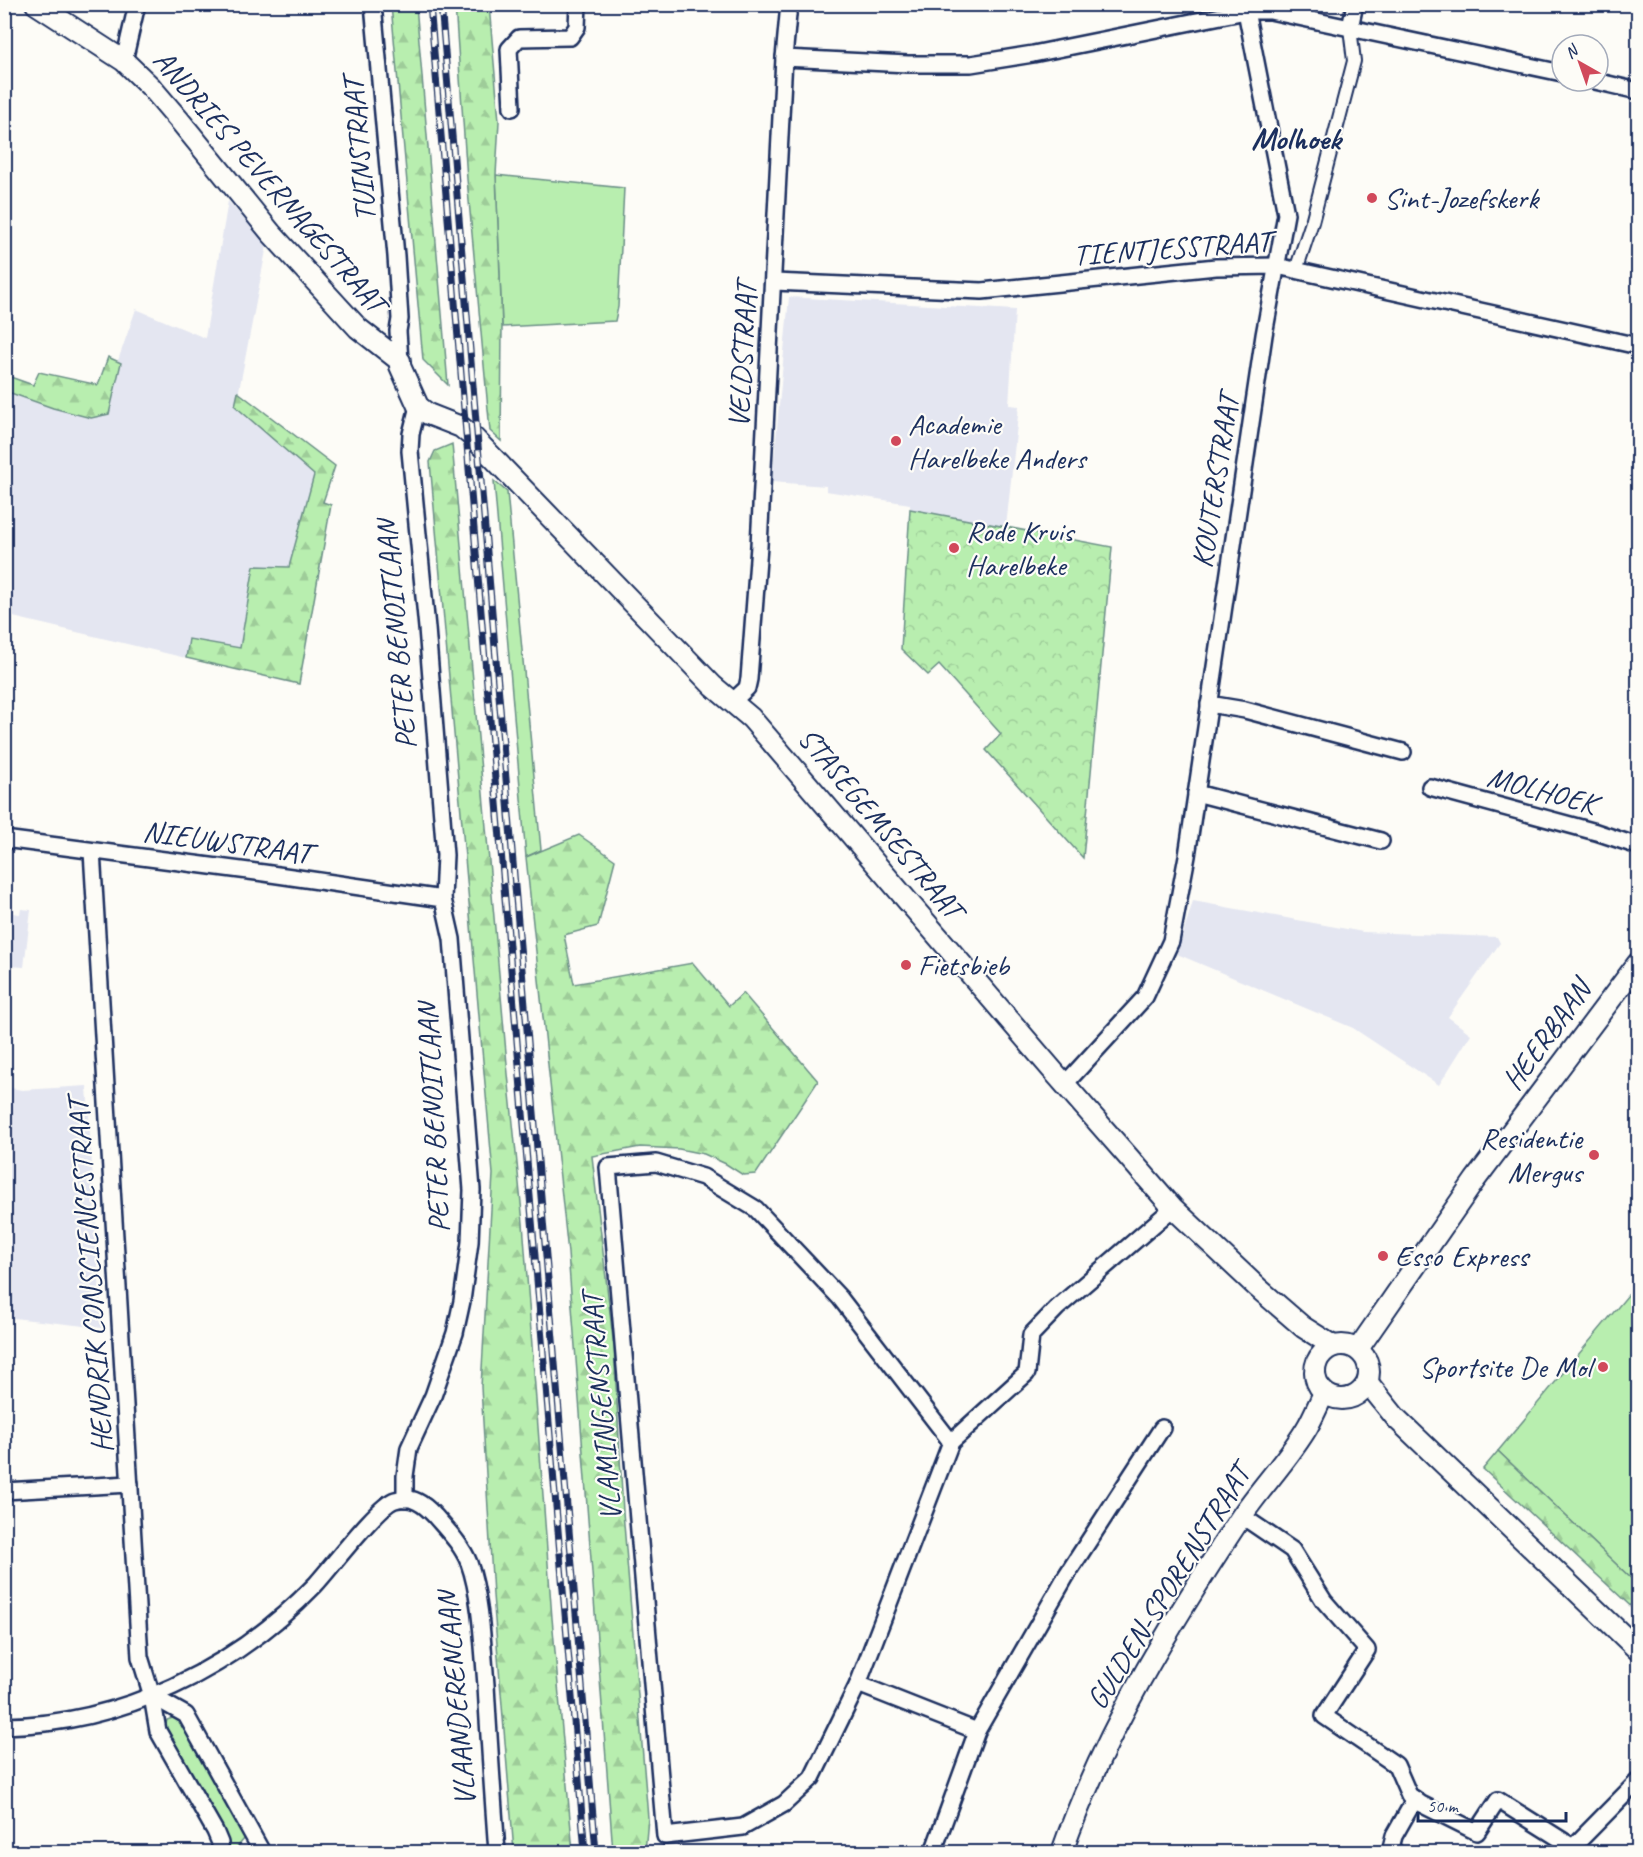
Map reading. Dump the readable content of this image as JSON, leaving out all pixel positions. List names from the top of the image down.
{
  "streets": {
    "street": [
      "TUINSTRAAT",
      "ANDRIES PEVERNAGESTRAAT",
      "TIENTJESSTRAAT",
      "VELDSTRAAT",
      "KOUTERSTRAAT",
      "PETER BENOITLAAN",
      "MOLHOEK",
      "STASEGEMSESTRAAT",
      "NIEUWSTRAAT",
      "HEERBAAN",
      "HENDRIK CONSCIENCESTRAAT",
      "VLAMINGENSTRAAT",
      "GULDEN-SPORENSTRAAT",
      "VLAANDERENLAAN"
    ]
  },
  "crossings": [
    ["TUINSTRAAT", "ANDRIES PEVERNAGESTRAAT"],
    ["TIENTJESSTRAAT", "VELDSTRAAT"],
    ["TIENTJESSTRAAT", "KOUTERSTRAAT"],
    ["VELDSTRAAT", "STASEGEMSESTRAAT"],
    ["KOUTERSTRAAT", "STASEGEMSESTRAAT"],
    ["PETER BENOITLAAN", "STASEGEMSESTRAAT"],
    ["PETER BENOITLAAN", "NIEUWSTRAAT"],
    ["PETER BENOITLAAN", "VLAANDERENLAAN"],
    ["STASEGEMSESTRAAT", "HEERBAAN"],
    ["STASEGEMSESTRAAT", "VLAMINGENSTRAAT"],
    ["STASEGEMSESTRAAT", "GULDEN-SPORENSTRAAT"],
    ["NIEUWSTRAAT", "HENDRIK CONSCIENCESTRAAT"],
    ["HEERBAAN", "GULDEN-SPORENSTRAAT"]
  ],
  "districts": ["Molhoek"],
  "places": [
    "Sint-Jozefskerk",
    "Academie Harelbeke Anders",
    "Rode Kruis Harelbeke",
    "Fietsbieb",
    "Residentie Mergus",
    "Esso Express",
    "Sportsite De Mol"
  ],
  "scale_bar": "50 m",
  "north": "top left"
}
